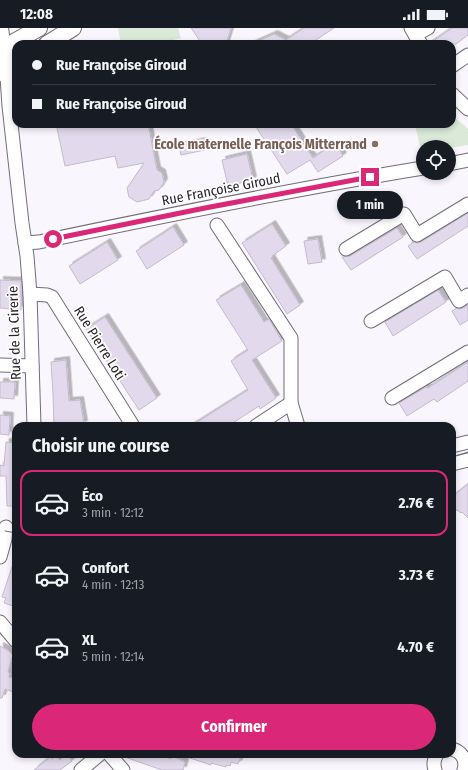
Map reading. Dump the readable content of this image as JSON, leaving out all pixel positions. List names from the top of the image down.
{
  "streets": {
    "street": ["Rue Françoise Giroud", "Rue de la Cirerie", "Rue Pierre Loti"]
  },
  "crossings": [
    ["Rue Françoise Giroud", "Rue de la Cirerie"],
    ["Rue de la Cirerie", "Rue Pierre Loti"]
  ],
  "places": ["École maternelle François Mitterrand"],
  "page": {
    "status": "12:08",
    "banner": ["Rue Françoise Giroud", "Rue Françoise Giroud"],
    "bubble": "1 min",
    "heading": "Choisir une course",
    "list": [
      {
        "name": "Éco",
        "note": "3 min · 12:12",
        "value": "2.76 €"
      },
      {
        "name": "Confort",
        "note": "4 min · 12:13",
        "value": "3.73 €"
      },
      {
        "name": "XL",
        "note": "5 min · 12:14",
        "value": "4.70 €"
      }
    ],
    "buttons": "Confirmer"
  }
}
